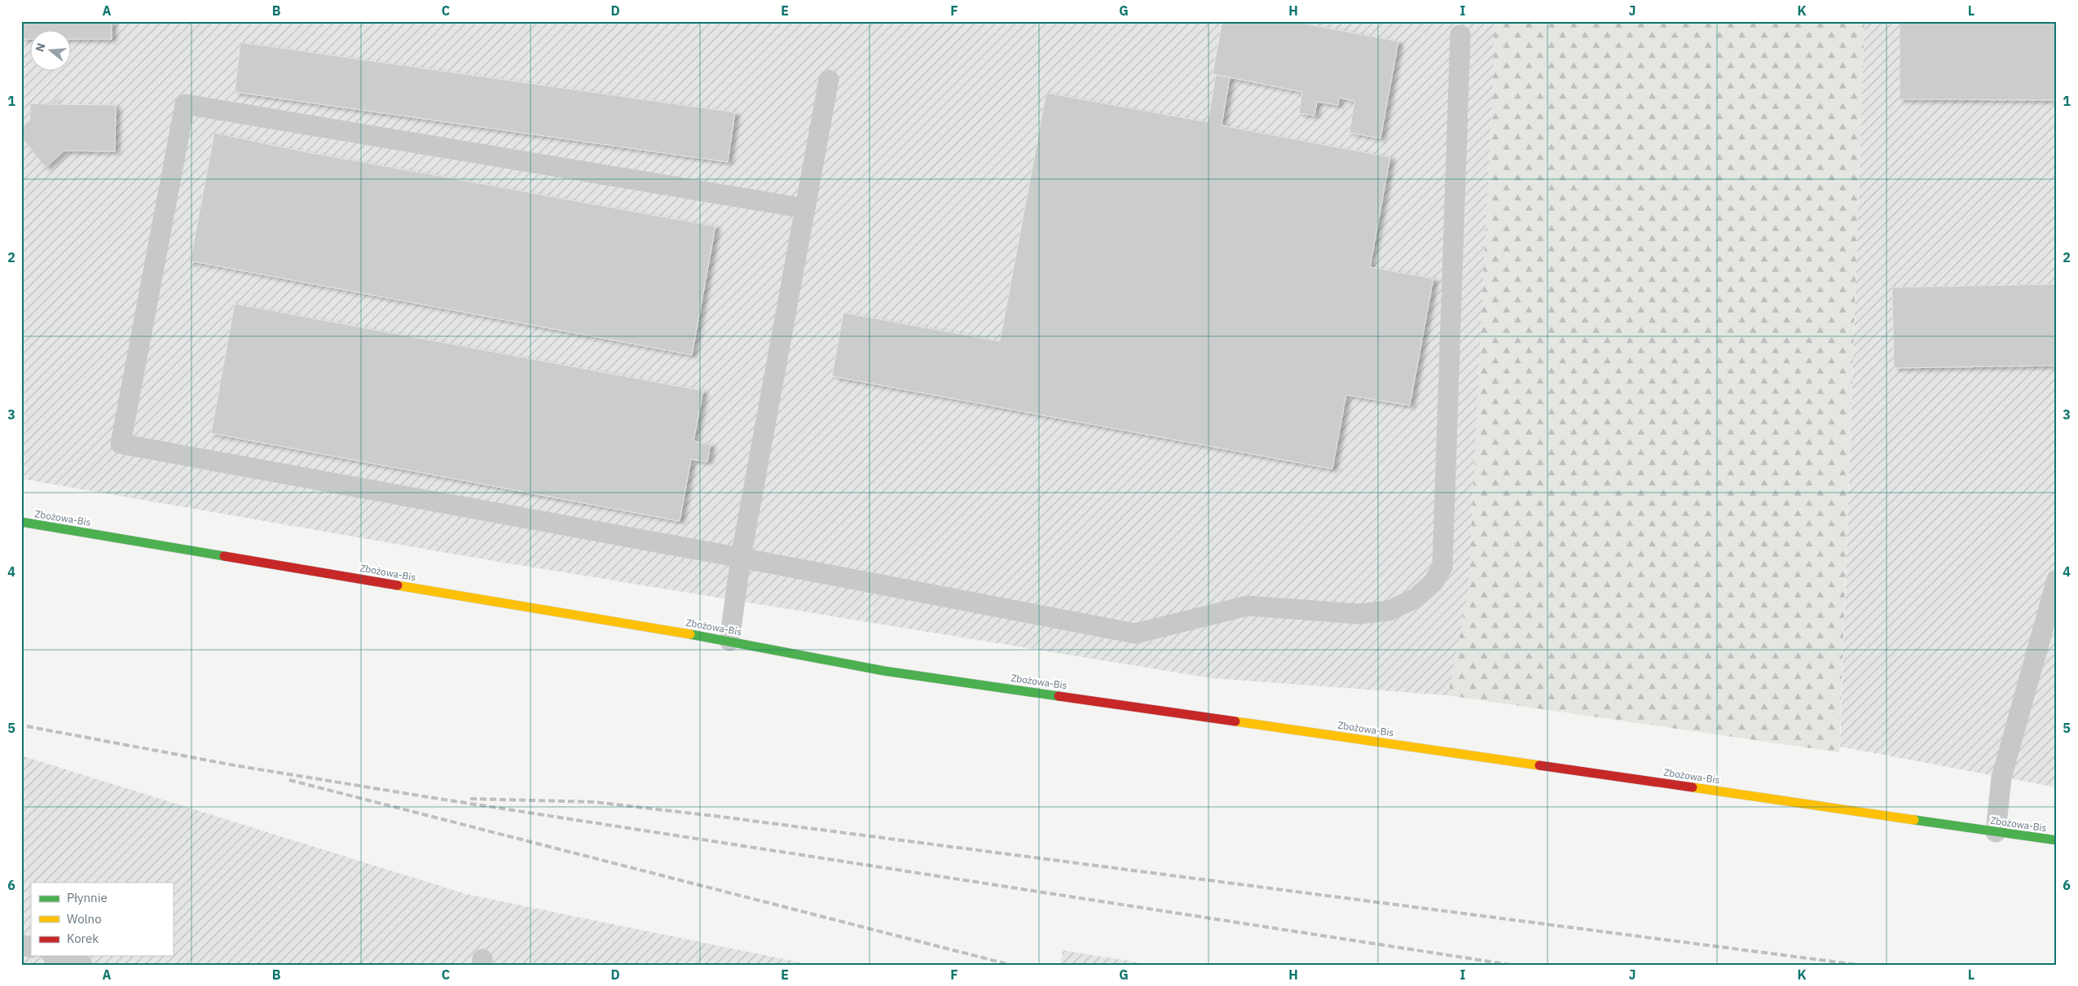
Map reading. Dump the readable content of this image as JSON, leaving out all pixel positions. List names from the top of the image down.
{
  "streets": {
    "street": ["Zbożowa-Bis"]
  },
  "legend": ["Płynnie", "Wolno", "Korek"],
  "north": "left",
  "grid": {
    "columns": [
      "A",
      "B",
      "C",
      "D",
      "E",
      "F",
      "G",
      "H",
      "I",
      "J",
      "K",
      "L"
    ],
    "rows": [
      "1",
      "2",
      "3",
      "4",
      "5",
      "6"
    ]
  }
}
